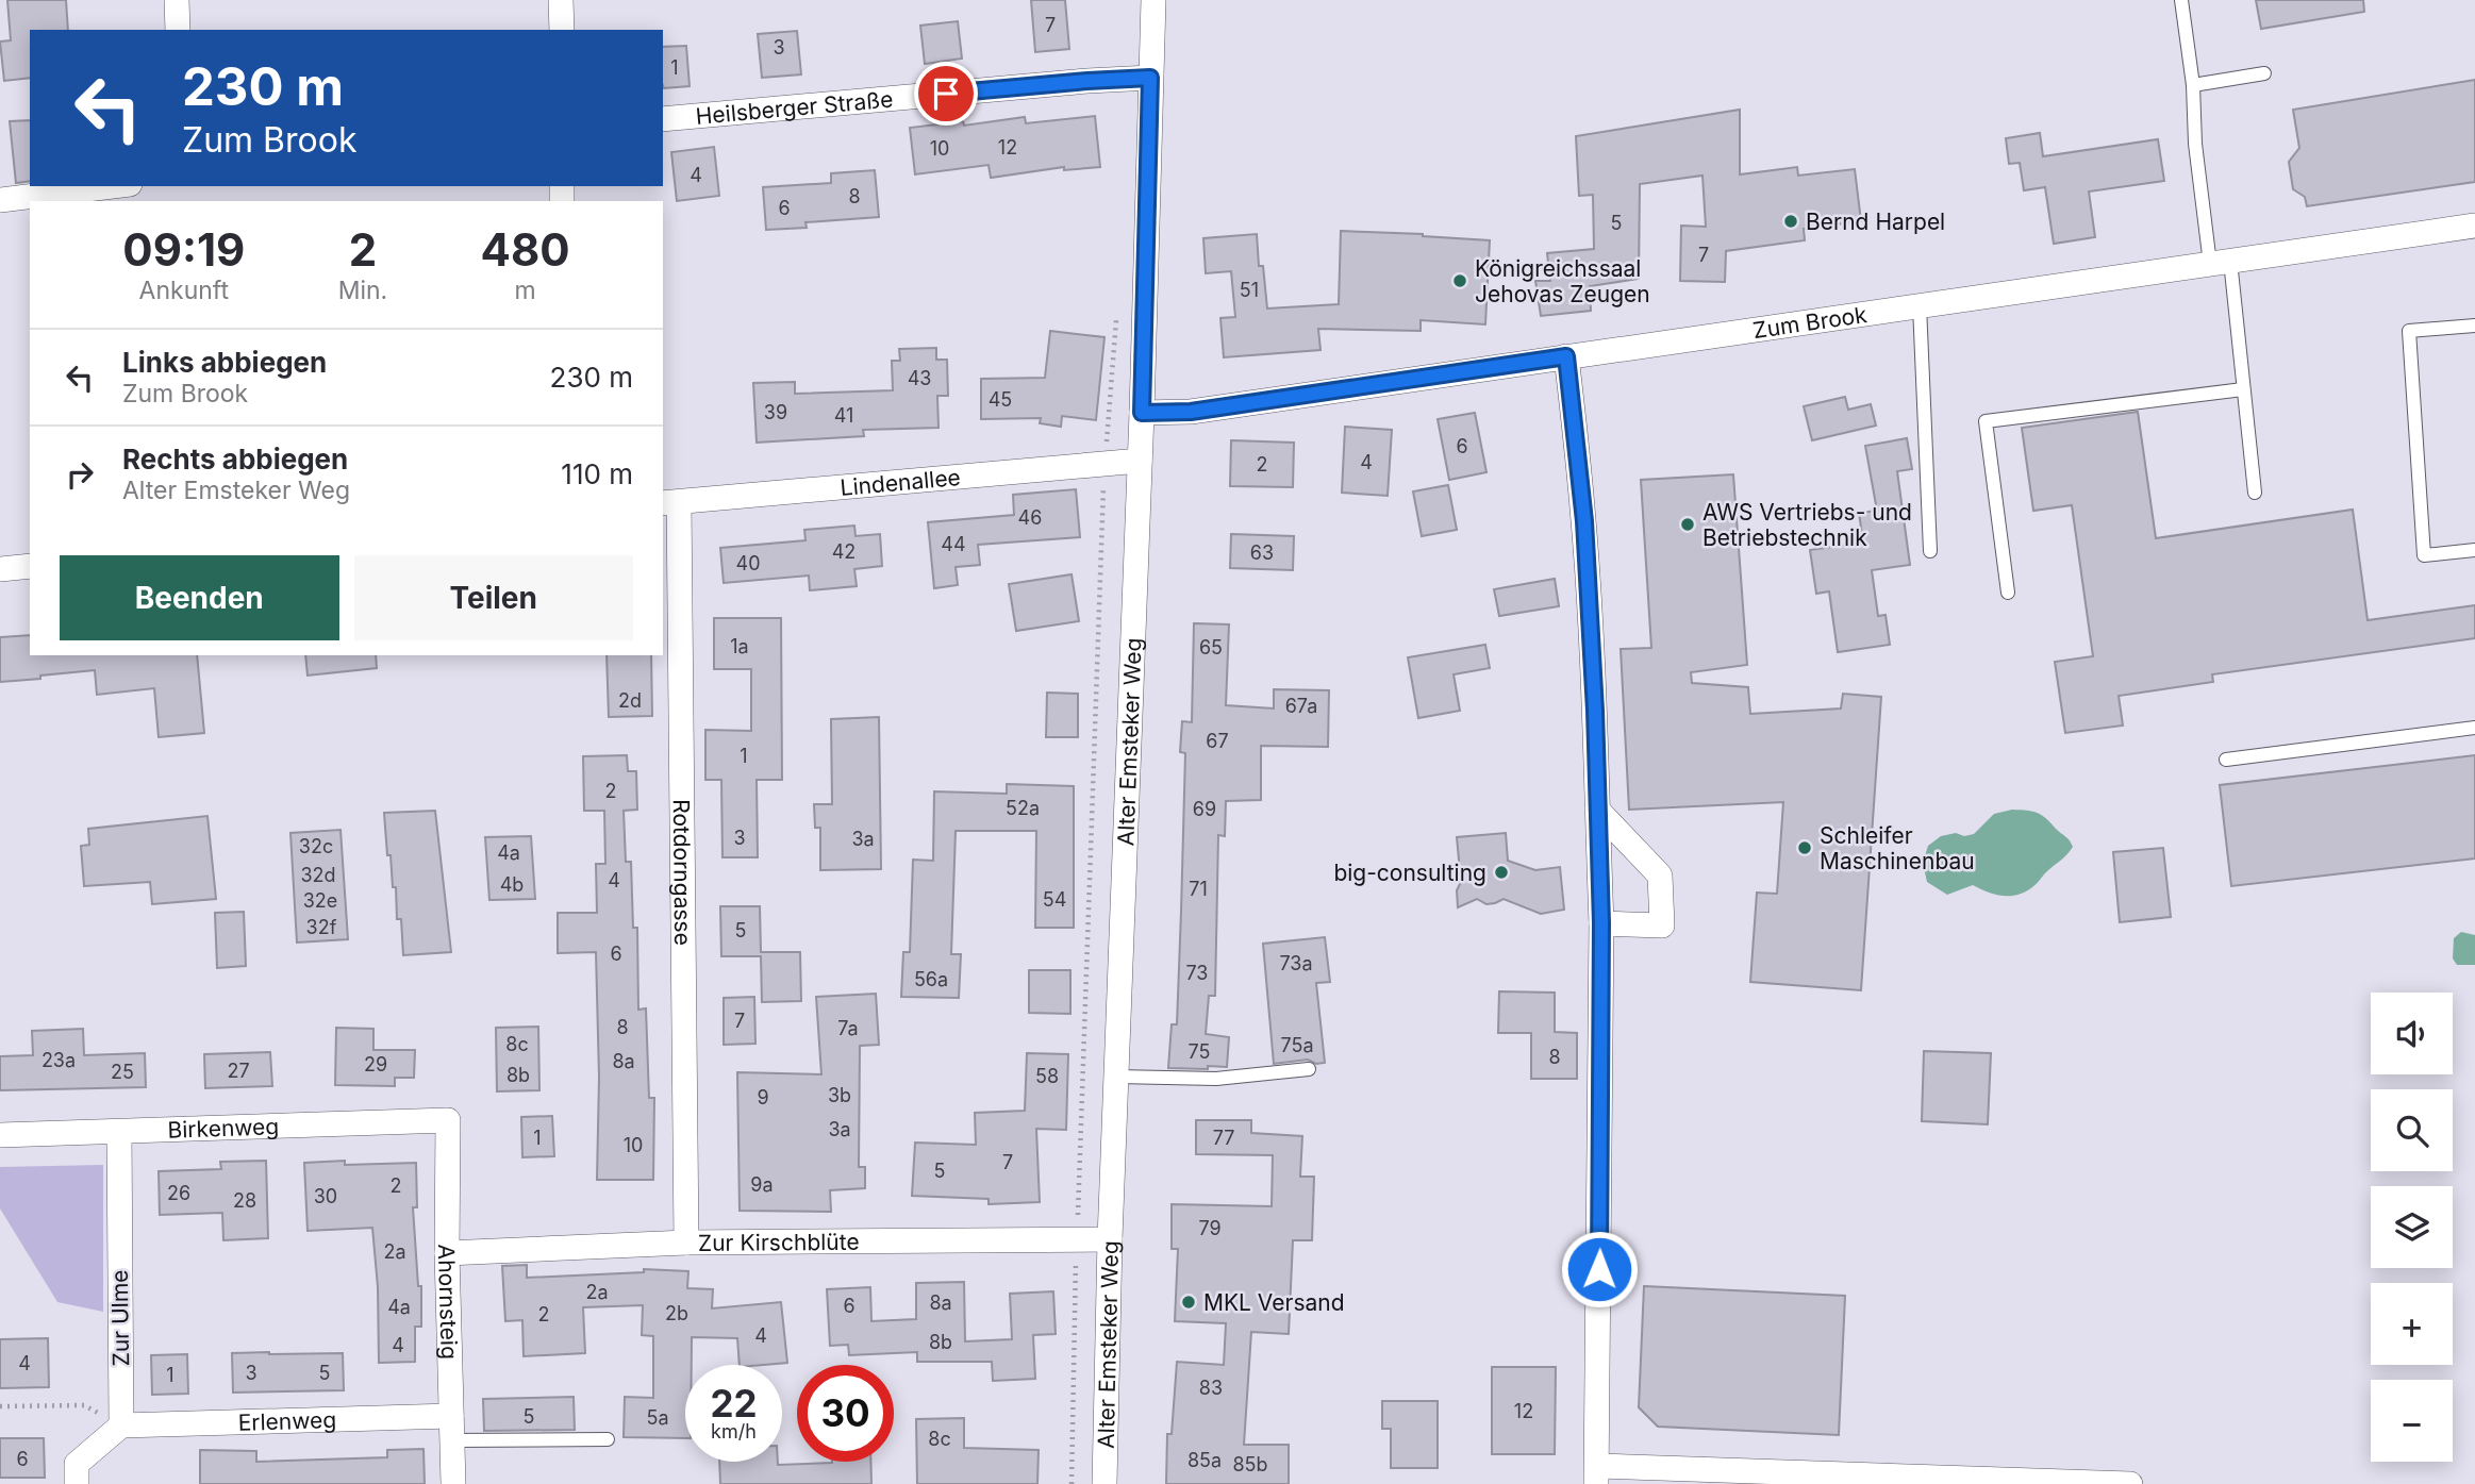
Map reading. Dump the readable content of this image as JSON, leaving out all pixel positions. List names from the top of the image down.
{
  "streets": {
    "street": [
      "Heilsberger Straße",
      "Zum Brook",
      "Lindenallee",
      "Alter Emsteker Weg",
      "Rotdorngasse",
      "Birkenweg",
      "Zur Kirschblüte",
      "Ahornsteig",
      "Zur Ulme",
      "Erlenweg"
    ]
  },
  "crossings": [
    ["Heilsberger Straße", "Alter Emsteker Weg"],
    ["Zum Brook", "Alter Emsteker Weg"],
    ["Lindenallee", "Alter Emsteker Weg"],
    ["Lindenallee", "Rotdorngasse"],
    ["Alter Emsteker Weg", "Zur Kirschblüte"],
    ["Rotdorngasse", "Zur Kirschblüte"],
    ["Birkenweg", "Ahornsteig"],
    ["Birkenweg", "Zur Ulme"],
    ["Zur Kirschblüte", "Ahornsteig"],
    ["Ahornsteig", "Erlenweg"],
    ["Zur Ulme", "Erlenweg"]
  ],
  "places": [
    "Bernd Harpel",
    "Königreichssaal Jehovas Zeugen",
    "AWS Vertriebs- und Betriebstechnik",
    "Schleifer Maschinenbau",
    "big-consulting",
    "MKL Versand"
  ],
  "house_numbers": [
    "7",
    "3",
    "1",
    "12",
    "10",
    "4",
    "8",
    "6",
    "5",
    "7",
    "51",
    "43",
    "45",
    "39",
    "41",
    "6",
    "4",
    "2",
    "46",
    "44",
    "42",
    "63",
    "40",
    "1a",
    "65",
    "2d",
    "67a",
    "67",
    "1",
    "2",
    "52a",
    "69",
    "3",
    "3a",
    "32c",
    "4a",
    "32d",
    "4",
    "4b",
    "71",
    "54",
    "32e",
    "32f",
    "5",
    "6",
    "73a",
    "73",
    "56a",
    "7",
    "8",
    "7a",
    "8c",
    "75a",
    "75",
    "8",
    "23a",
    "8a",
    "29",
    "27",
    "25",
    "8b",
    "58",
    "3b",
    "9",
    "3a",
    "1",
    "77",
    "10",
    "7",
    "5",
    "9a",
    "2",
    "26",
    "30",
    "28",
    "79",
    "2a",
    "2a",
    "8a",
    "6",
    "4a",
    "2b",
    "2",
    "4",
    "8b",
    "4",
    "4",
    "3",
    "5",
    "1",
    "83",
    "12",
    "5",
    "5a",
    "8c",
    "6",
    "85a",
    "85b"
  ],
  "page": {
    "turn": ["230 m", "Zum Brook"],
    "eta": [
      "09:19",
      "Ankunft",
      "2",
      "Min.",
      "480",
      "m"
    ],
    "list": [
      {
        "name": "Links abbiegen",
        "note": "Zum Brook",
        "value": "230 m"
      },
      {
        "name": "Rechts abbiegen",
        "note": "Alter Emsteker Weg",
        "value": "110 m"
      }
    ],
    "buttons": ["Beenden", "Teilen"],
    "map_buttons": ["+", "−"],
    "speed": "22 km/h",
    "limit": "30"
  }
}
